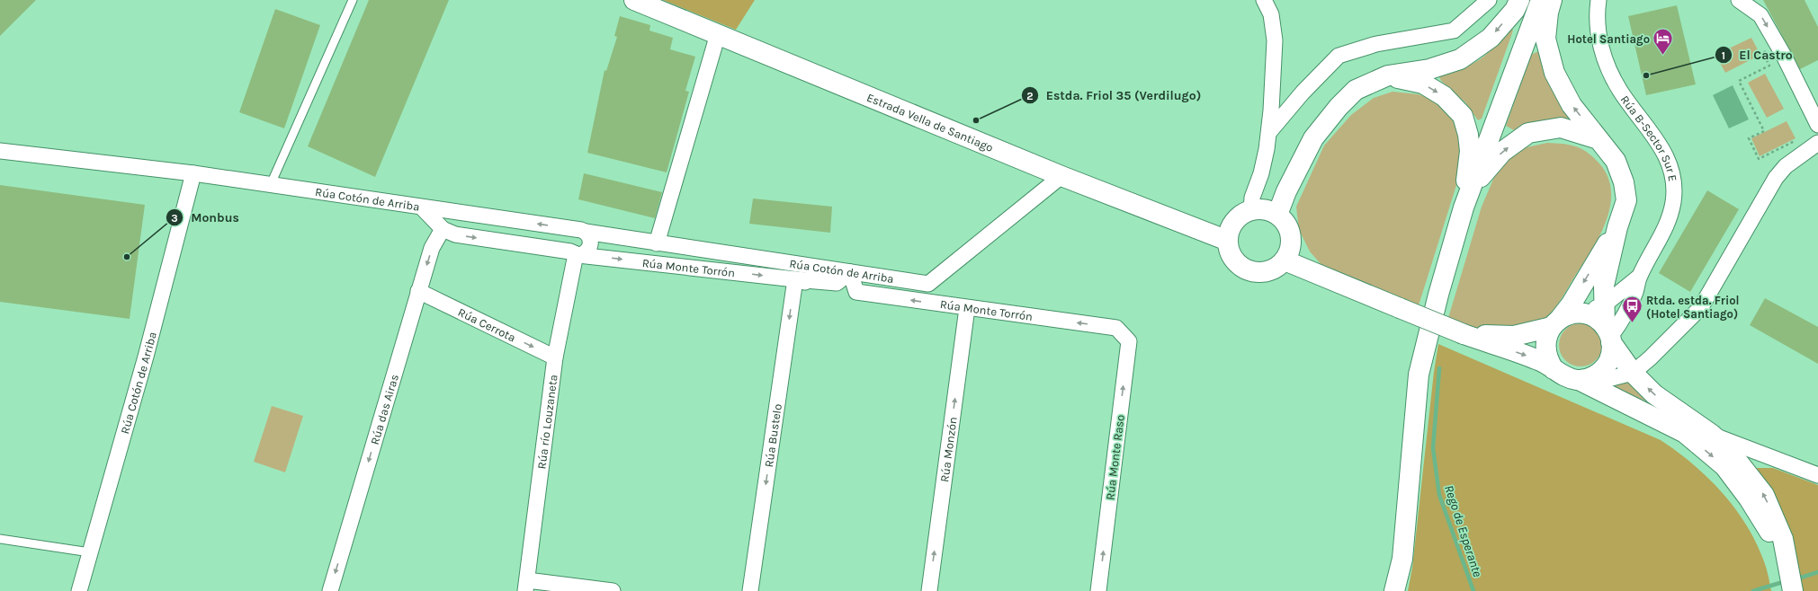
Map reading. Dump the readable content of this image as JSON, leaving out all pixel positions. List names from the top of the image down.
{
  "streets": {
    "main road": ["Estrada Vella de Santiago"],
    "street": [
      "Rúa B-Sector Sur E",
      "Rúa Cotón de Arriba",
      "Rúa Monte Torrón",
      "Rúa Cerrota",
      "Rúa das Airas",
      "Rúa río Louzaneta",
      "Rúa Bustelo",
      "Rúa Monzón",
      "Rúa Monte Raso"
    ]
  },
  "crossings": [
    ["Estrada Vella de Santiago", "Rúa Cotón de Arriba"],
    ["Rúa Cotón de Arriba", "Rúa Monte Torrón"],
    ["Rúa Cotón de Arriba", "Rúa río Louzaneta"],
    ["Rúa Monte Torrón", "Rúa das Airas"],
    ["Rúa Monte Torrón", "Rúa río Louzaneta"],
    ["Rúa Monte Torrón", "Rúa Bustelo"],
    ["Rúa Monte Torrón", "Rúa Monzón"],
    ["Rúa Monte Torrón", "Rúa Monte Raso"],
    ["Rúa Cerrota", "Rúa das Airas"],
    ["Rúa Cerrota", "Rúa río Louzaneta"]
  ],
  "one_way": [
    "Rúa Cerrota",
    "Rúa das Airas",
    "Rúa Bustelo",
    "Rúa Monzón",
    "Rúa Monte Raso"
  ],
  "water": ["Rego de Esperante"],
  "places": {
    "hotel": ["Hotel Santiago"],
    "other": ["El Castro", "Estda. Friol 35 (Verdilugo)", "Monbus"],
    "bus stop": ["Rtda. estda. Friol (Hotel Santiago)"]
  }
}
